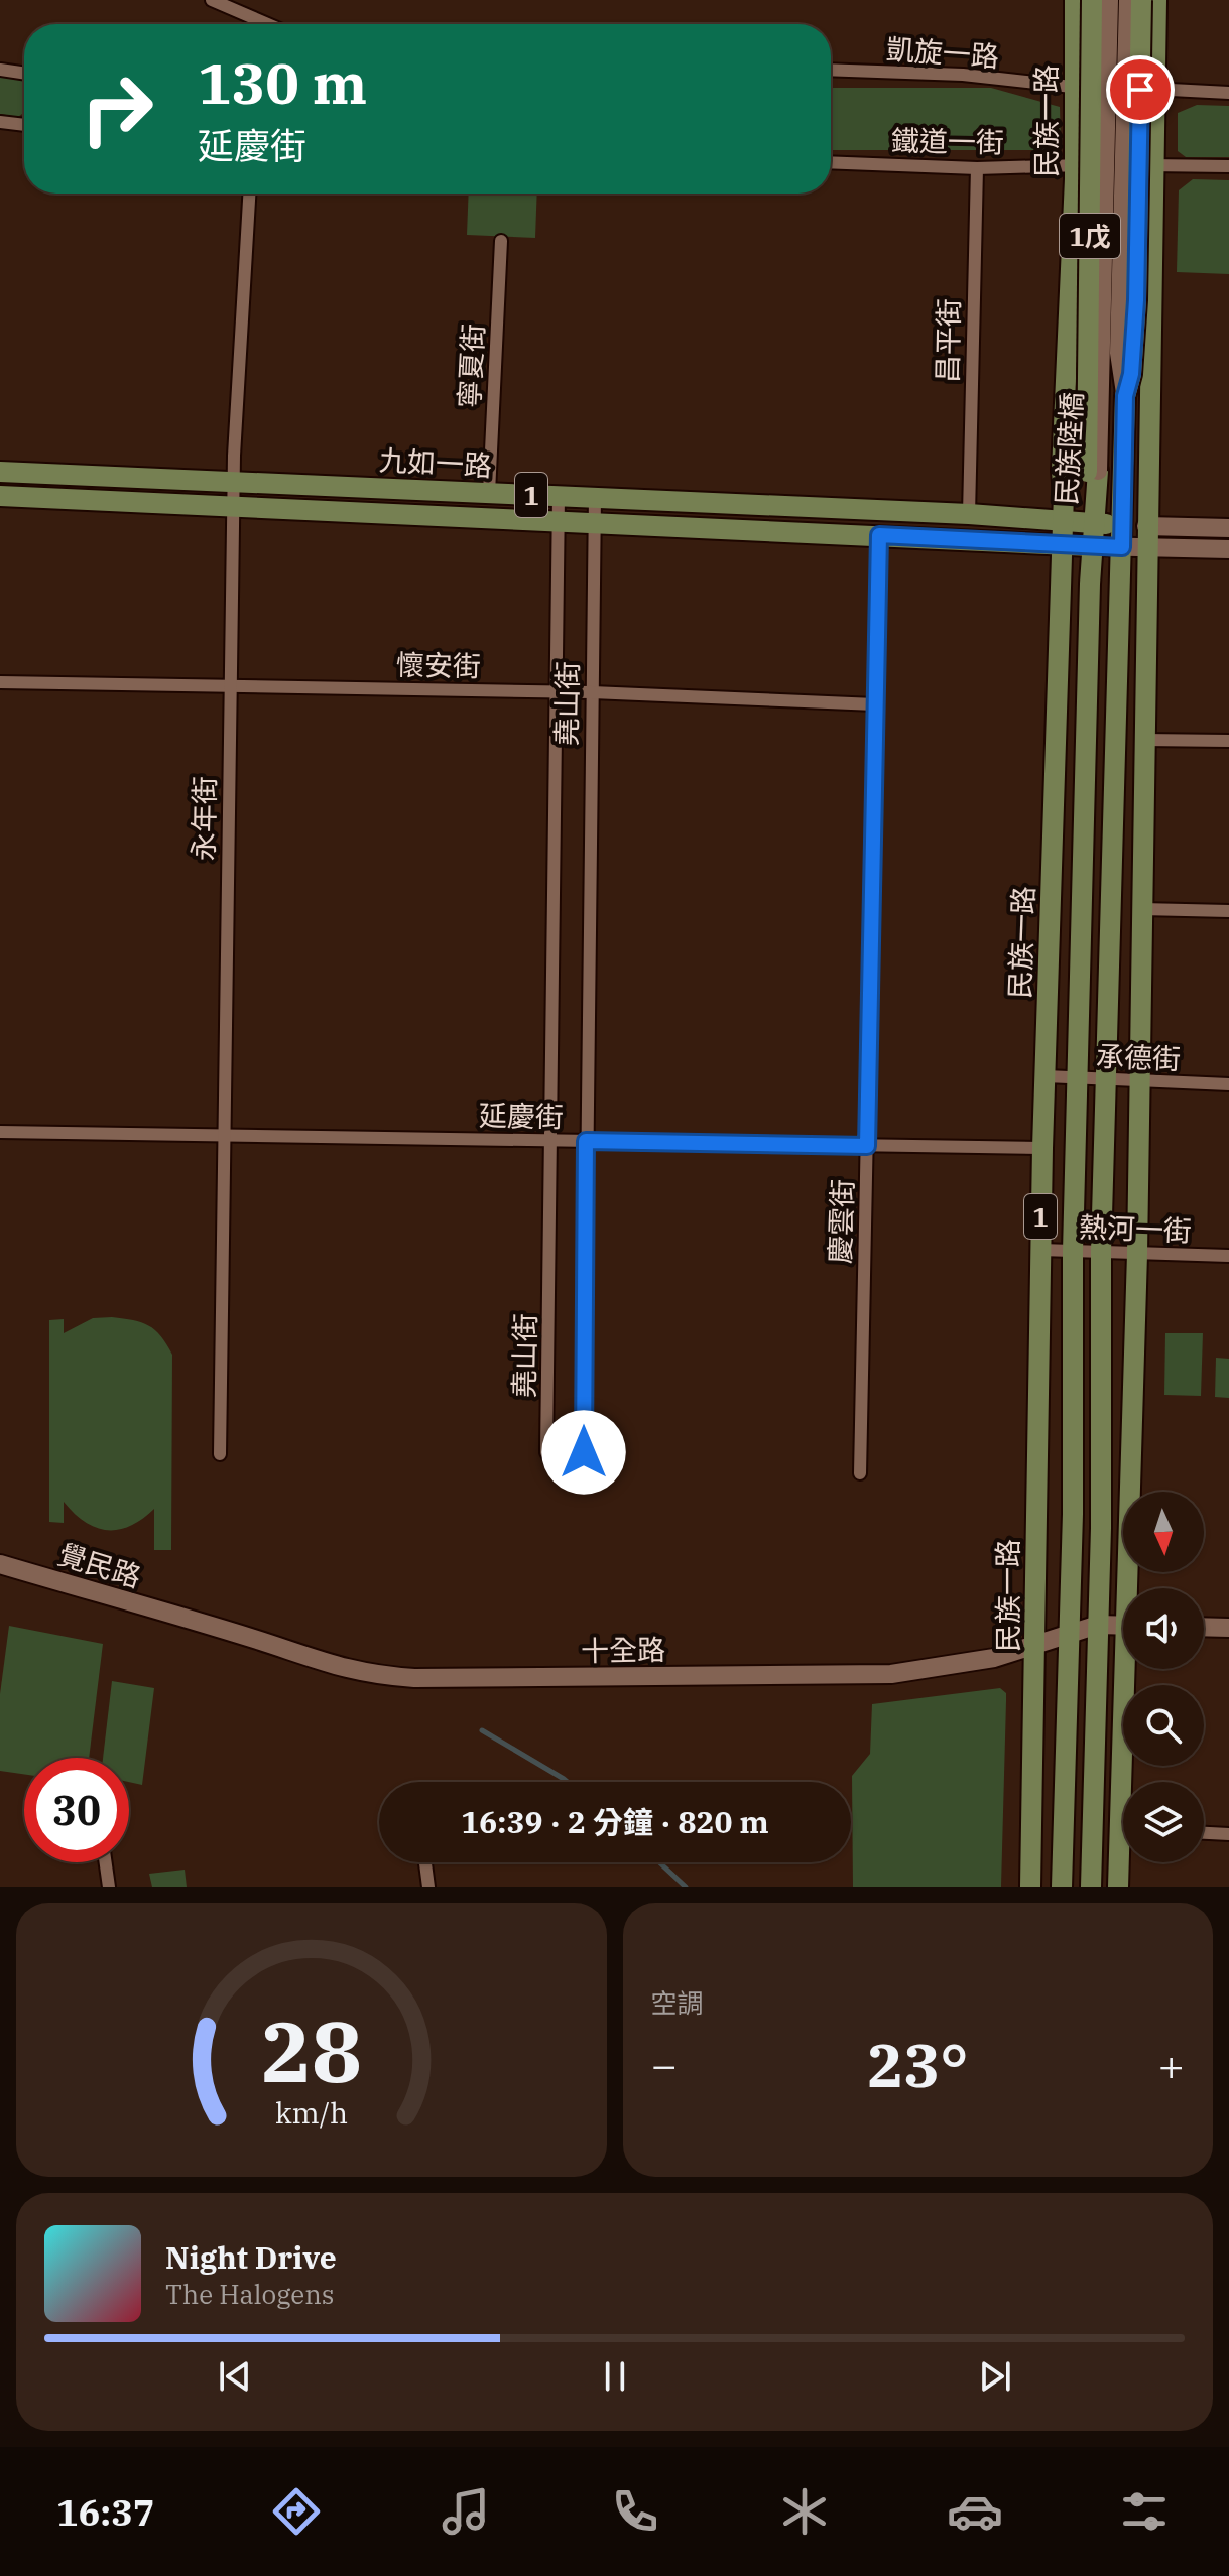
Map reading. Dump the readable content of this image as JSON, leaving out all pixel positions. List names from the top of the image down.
{
  "streets": {
    "main road": [
      "民族一路",
      "1戊",
      "民族陸橋",
      "九如一路",
      "1"
    ],
    "street": [
      "凱旋一路",
      "鐵道一街",
      "昌平街",
      "寧夏街",
      "懷安街",
      "堯山街",
      "永年街",
      "承德街",
      "延慶街",
      "慶雲街",
      "熱河一街",
      "覺民路",
      "十全路"
    ]
  },
  "crossings": [
    ["凱旋一路", "民族一路"],
    ["凱旋一路", "1戊"],
    ["民族一路", "鐵道一街"],
    ["民族一路", "九如一路"],
    ["民族一路", "1"],
    ["民族一路", "承德街"],
    ["民族一路", "延慶街"],
    ["民族一路", "熱河一街"],
    ["民族一路", "十全路"],
    ["鐵道一街", "1戊"],
    ["鐵道一街", "昌平街"],
    ["1戊", "民族陸橋"],
    ["1戊", "1"],
    ["昌平街", "九如一路"],
    ["寧夏街", "九如一路"],
    ["民族陸橋", "1"],
    ["九如一路", "1"],
    ["九如一路", "堯山街"],
    ["九如一路", "永年街"],
    ["九如一路", "慶雲街"],
    ["1", "承德街"],
    ["1", "熱河一街"],
    ["1", "十全路"],
    ["懷安街", "堯山街"],
    ["懷安街", "永年街"],
    ["懷安街", "慶雲街"],
    ["堯山街", "延慶街"],
    ["永年街", "延慶街"],
    ["延慶街", "慶雲街"],
    ["覺民路", "十全路"]
  ],
  "north": "bottom",
  "page": {
    "turn": ["130 m", "延慶街"],
    "limit": "30",
    "trip": "16:39 · 2 分鐘 · 820 m",
    "tile": "空調",
    "heat": ["−", "23°", "+"],
    "song": ["Night Drive", "The Halogens"],
    "tabs": "16:37",
    "gauge": ["28", "km/h"]
  }
}
